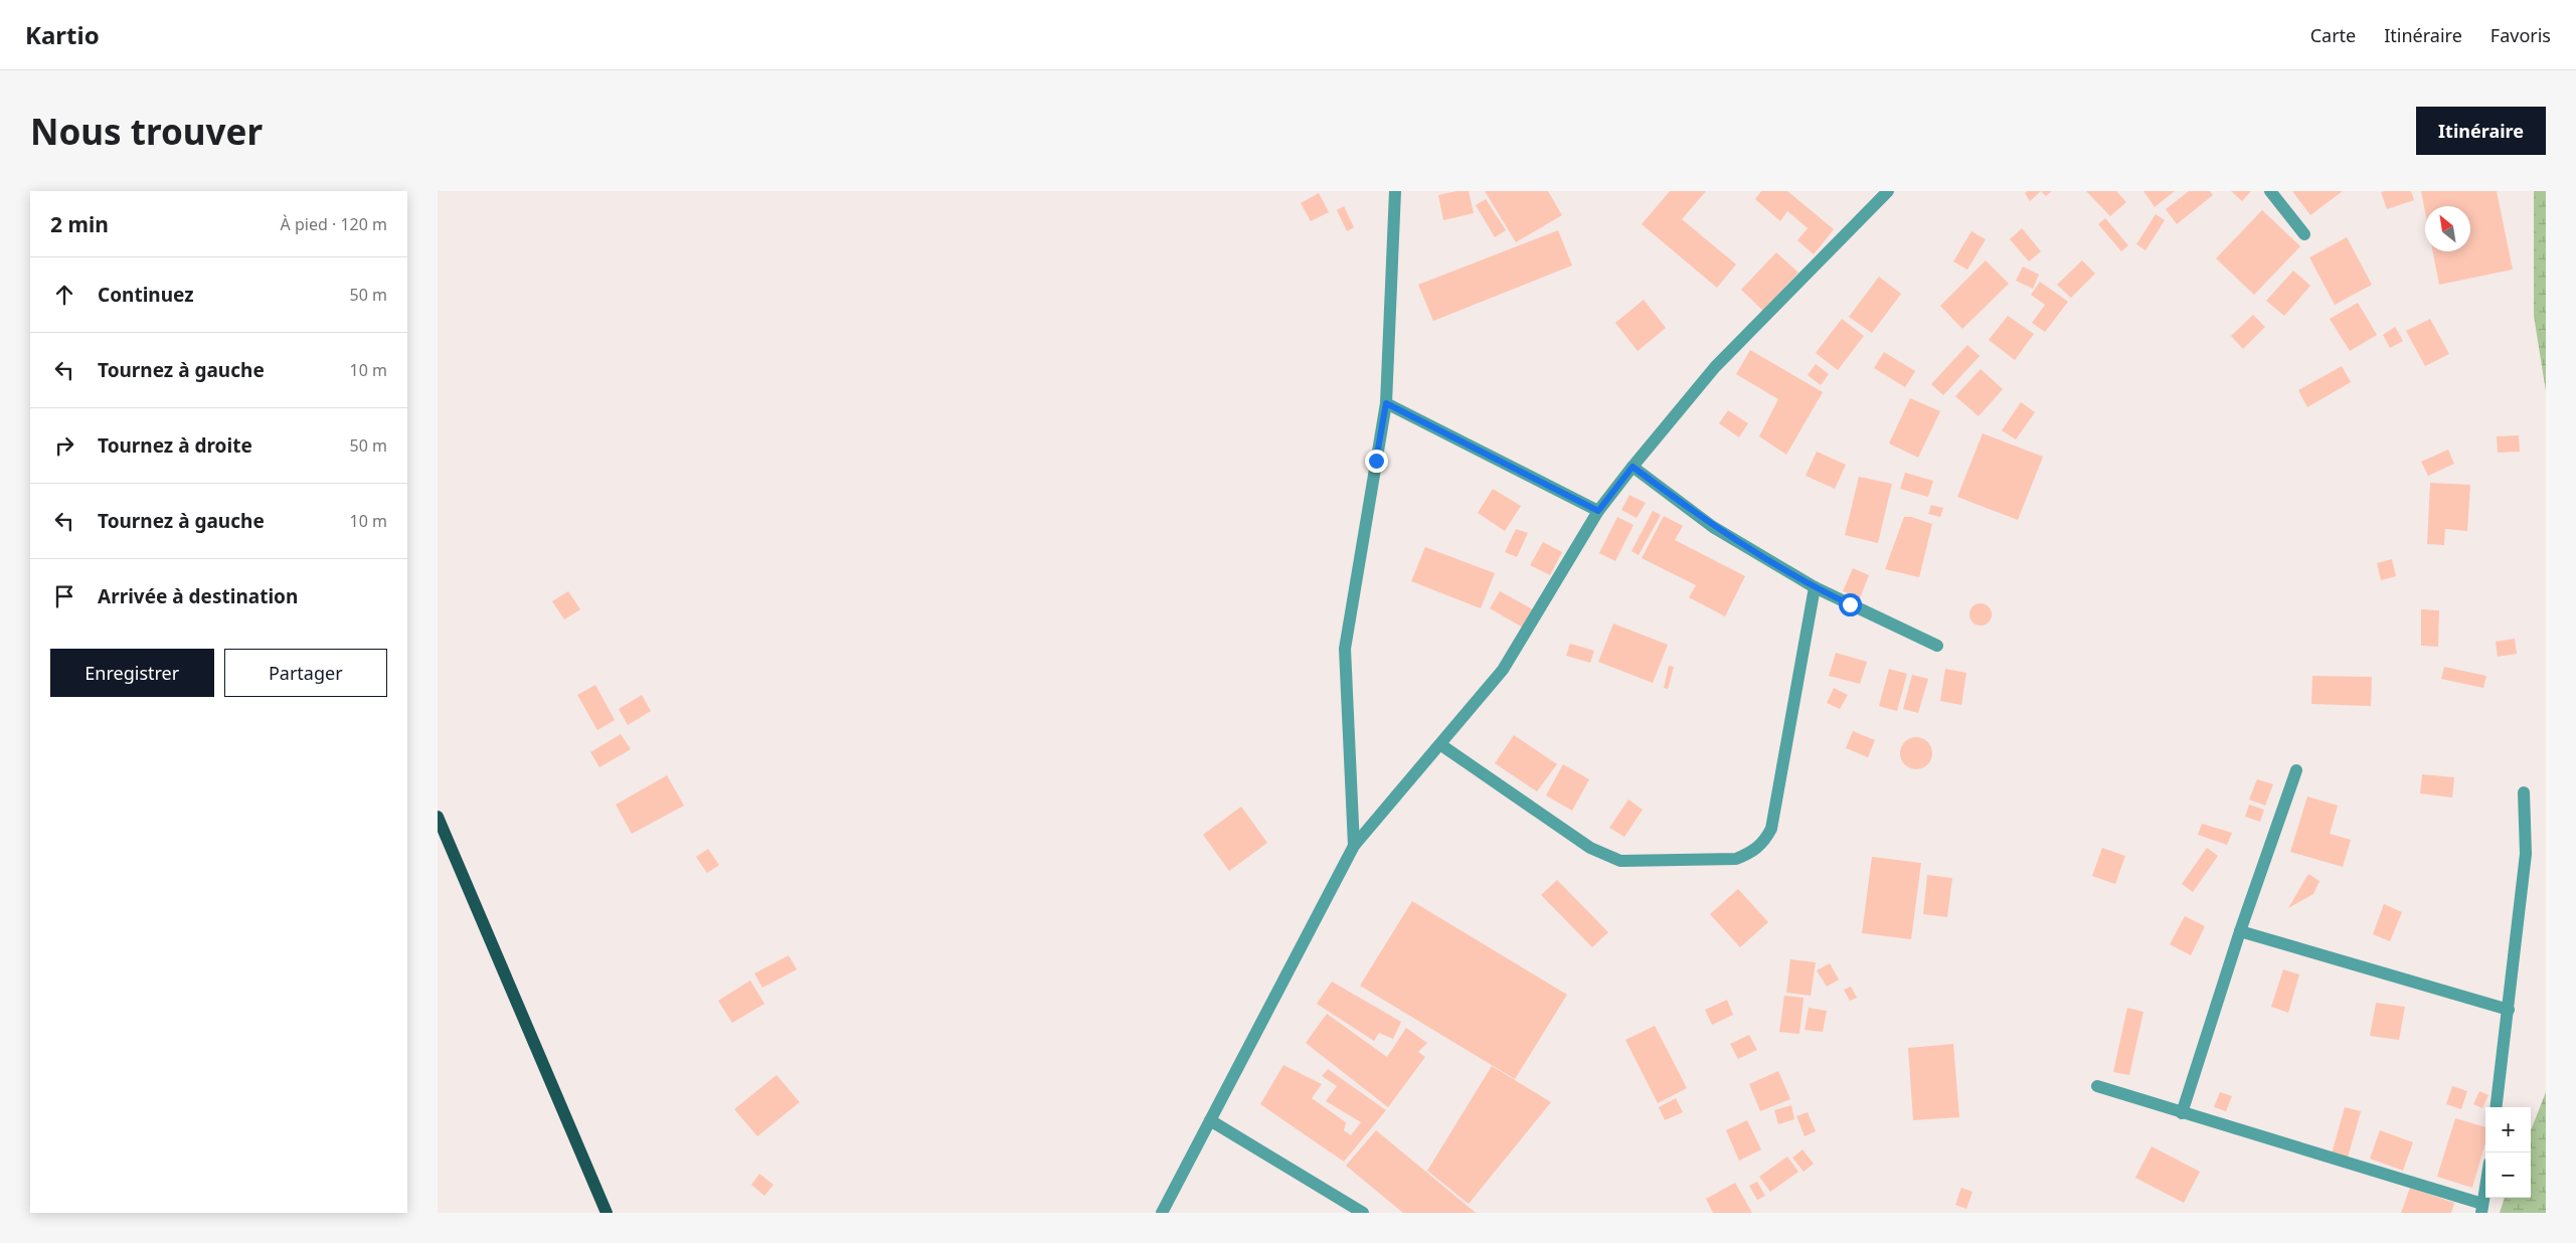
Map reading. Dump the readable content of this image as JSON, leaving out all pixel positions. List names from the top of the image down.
{
  "north": "top left",
  "page": {
    "header": "Kartio",
    "nav": ["Carte", "Itinéraire", "Favoris"],
    "buttons": [
      "Itinéraire",
      ["Enregistrer", "Partager"]
    ],
    "title": "Nous trouver",
    "heading": ["2 min", "À pied · 120 m"],
    "list": [
      ["Continuez", "50 m"],
      ["Tournez à gauche", "10 m"],
      ["Tournez à droite", "50 m"],
      ["Tournez à gauche", "10 m"],
      "Arrivée à destination"
    ],
    "map_buttons": ["+", "−"]
  }
}
